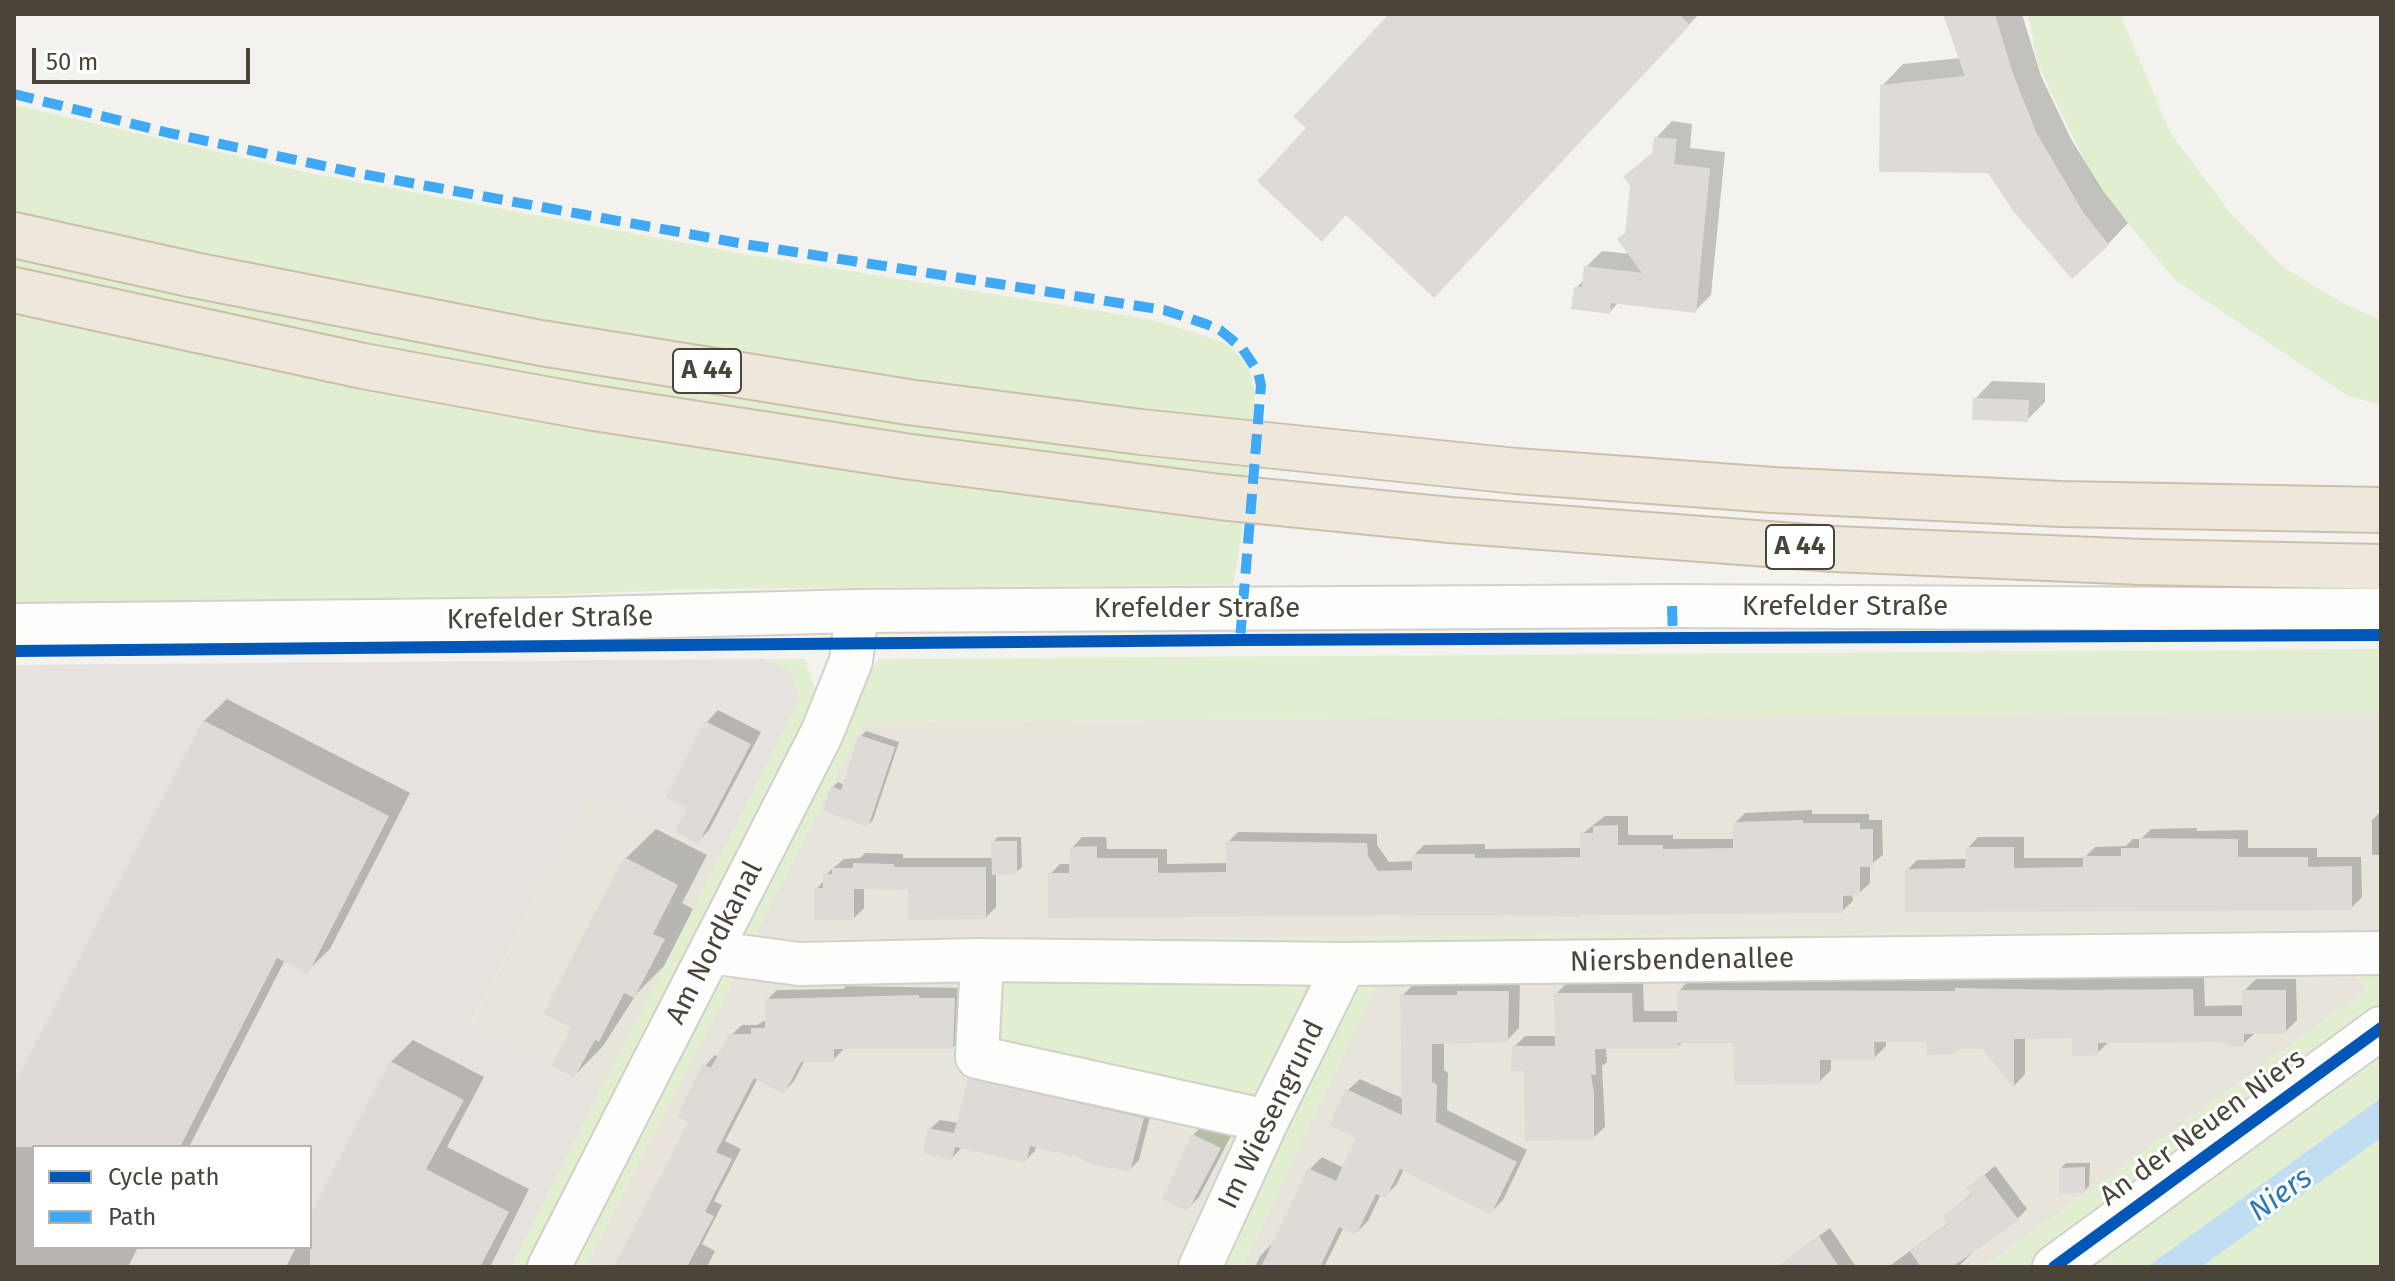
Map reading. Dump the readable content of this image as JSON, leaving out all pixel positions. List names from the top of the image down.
{
  "streets": {
    "highway": ["A 44"],
    "street": [
      "Krefelder Straße",
      "Am Nordkanal",
      "Niersbendenallee",
      "Im Wiesengrund",
      "An der Neuen Niers"
    ]
  },
  "crossings": [
    ["Krefelder Straße", "Am Nordkanal"],
    ["Am Nordkanal", "Niersbendenallee"],
    ["Niersbendenallee", "Im Wiesengrund"]
  ],
  "water": ["Niers"],
  "legend": ["Cycle path", "Path"],
  "scale_bar": "50 m"
}
